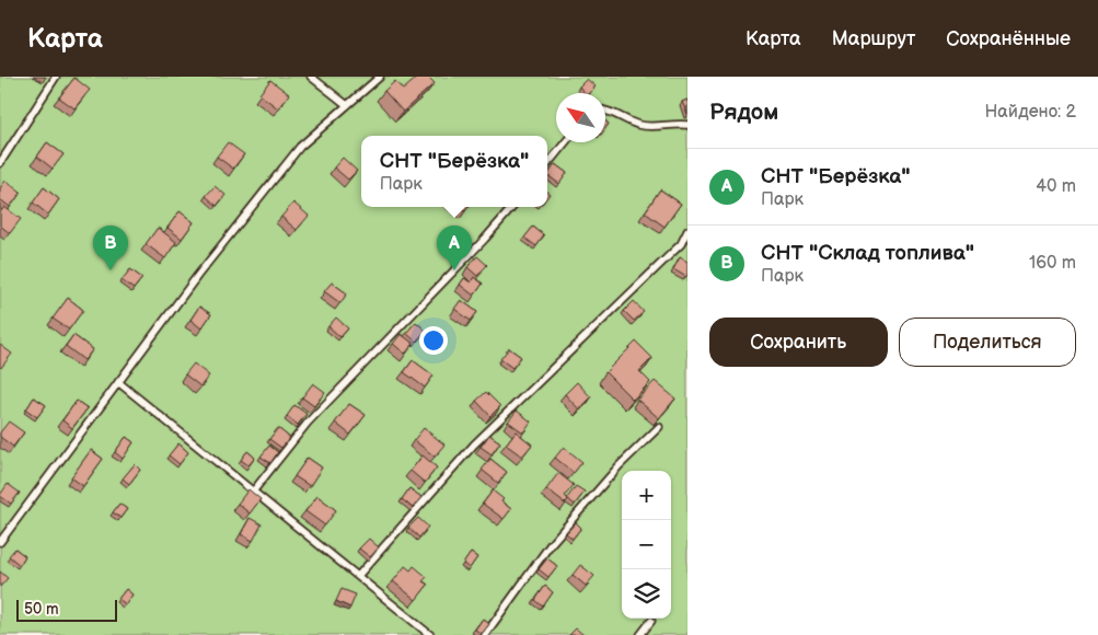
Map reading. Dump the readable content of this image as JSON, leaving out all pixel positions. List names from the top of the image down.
{
  "scale_bar": "50 m",
  "north": "top left",
  "page": {
    "header": "Карта",
    "nav": ["Карта", "Маршрут", "Сохранённые"],
    "heading": ["Рядом", "Найдено: 2"],
    "popup": ["СНТ \"Берёзка\"", "Парк"],
    "list": [
      {
        "mark": "A",
        "name": "СНТ \"Берёзка\"",
        "note": "Парк",
        "value": "40 m"
      },
      {
        "mark": "B",
        "name": "СНТ \"Склад топлива\"",
        "note": "Парк",
        "value": "160 m"
      }
    ],
    "pins": ["A", "B"],
    "buttons": ["Сохранить", "Поделиться"],
    "map_buttons": ["+", "−"],
    "scale": "50 m"
  }
}
